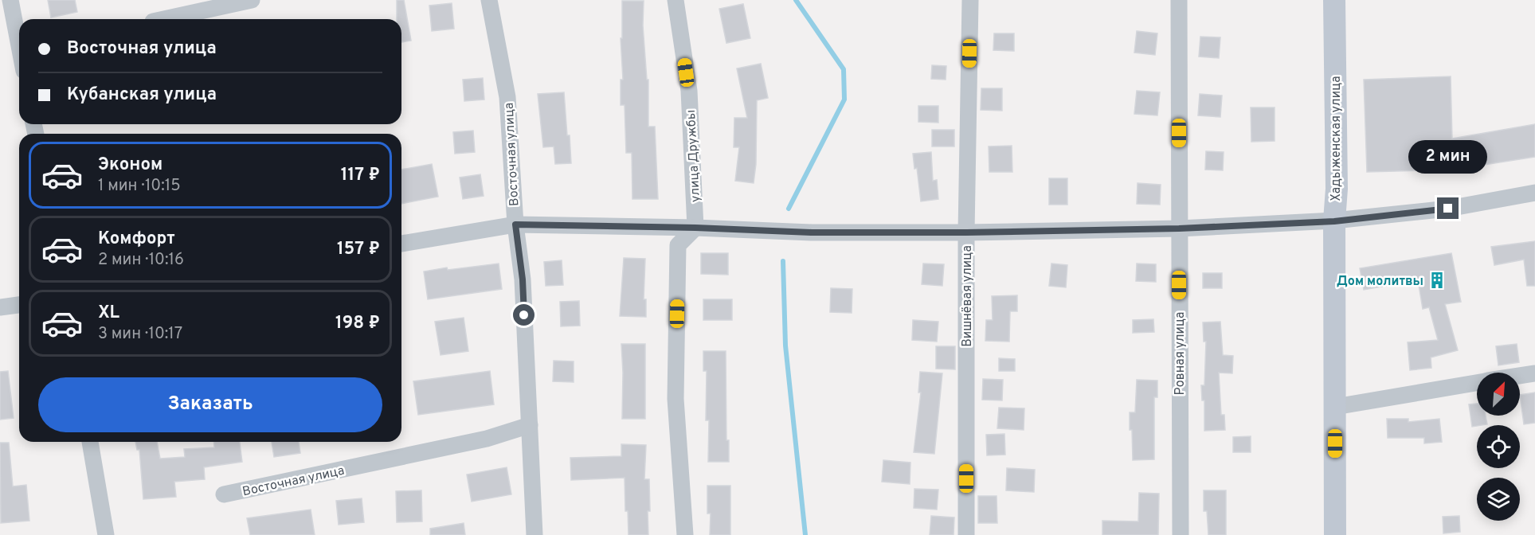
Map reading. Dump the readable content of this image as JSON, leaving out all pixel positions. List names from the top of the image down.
{
  "streets": {
    "main road": ["Хадыженская улица"],
    "street": [
      "Восточная улица",
      "улица Дружбы",
      "Вишнёвая улица",
      "Ровная улица"
    ]
  },
  "places": {
    "building": ["Дом молитвы"]
  },
  "north": "top right",
  "page": {
    "banner": ["Восточная улица", "Кубанская улица"],
    "bubble": "2 мин",
    "list": [
      {
        "name": "Эконом",
        "note": "1 мин · 10:15",
        "value": "117 ₽"
      },
      {
        "name": "Комфорт",
        "note": "2 мин · 10:16",
        "value": "157 ₽"
      },
      {
        "name": "XL",
        "note": "3 мин · 10:17",
        "value": "198 ₽"
      }
    ],
    "buttons": "Заказать"
  }
}
